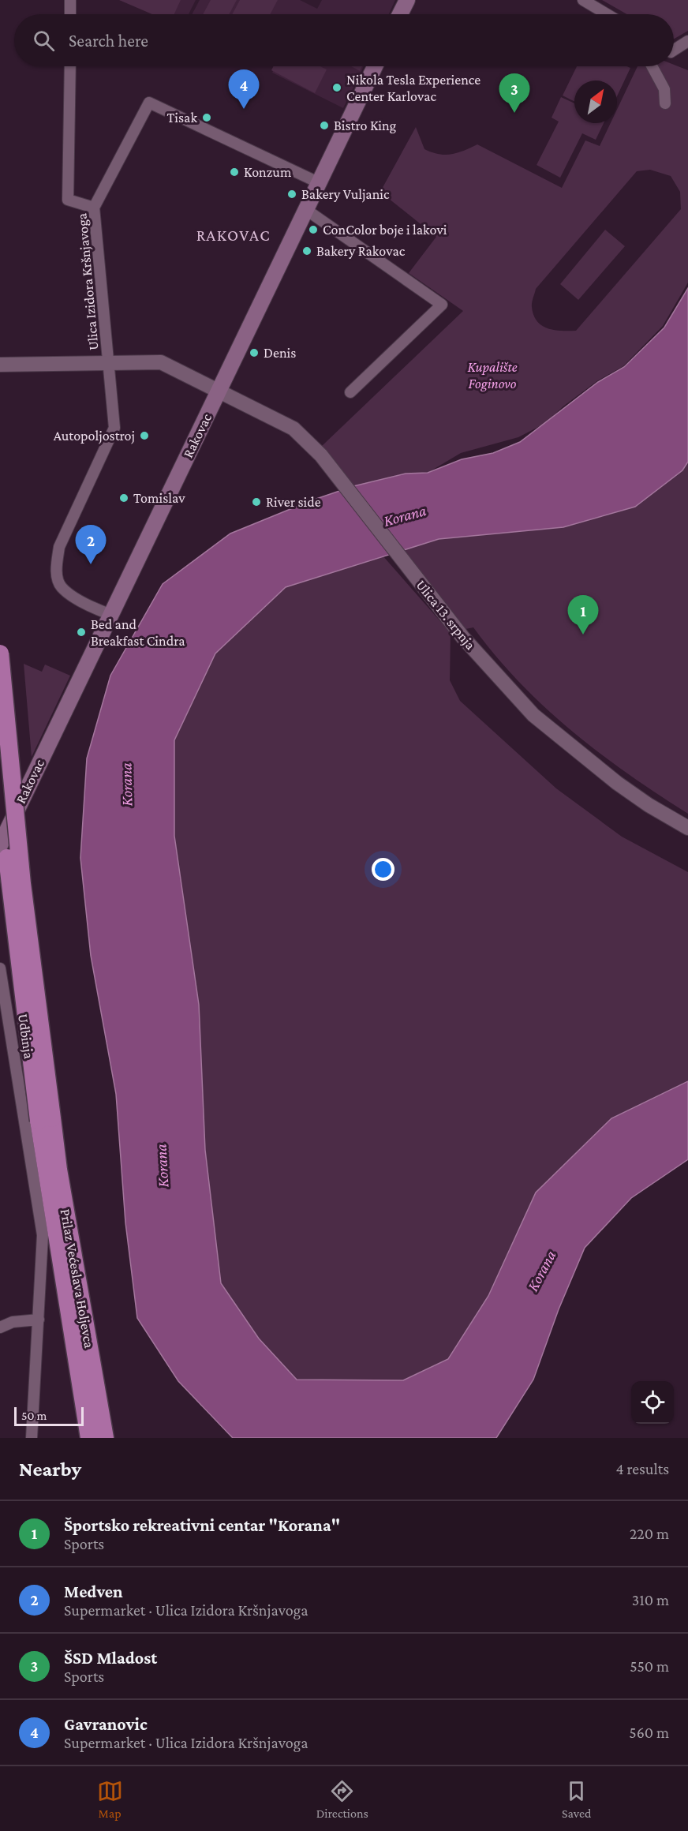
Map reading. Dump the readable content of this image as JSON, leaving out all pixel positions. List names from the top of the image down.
{
  "streets": {
    "highway": ["Rakovac", "Prilaz Većeslava Holjevca"],
    "street": ["Ulica Izidora Kršnjavoga", "Ulica 13. srpnja", "Udbinja"]
  },
  "crossings": [
    ["Ulica Izidora Kršnjavoga", "Rakovac"],
    ["Ulica Izidora Kršnjavoga", "Ulica 13. srpnja"],
    ["Rakovac", "Ulica 13. srpnja"],
    ["Rakovac", "Prilaz Većeslava Holjevca"]
  ],
  "districts": ["RAKOVAC"],
  "water": ["Korana"],
  "parks": ["Kupalište Foginovo"],
  "places": [
    "Nikola Tesla Experience Center Karlovac",
    "Tisak",
    "Bistro King",
    "Konzum",
    "Bakery Vuljanic",
    "ConColor boje i lakovi",
    "Bakery Rakovac",
    "Denis",
    "Autopoljostroj",
    "Tomislav",
    "River side",
    "Bed and Breakfast Cindra"
  ],
  "scale_bar": "50 m",
  "north": "top right",
  "page": {
    "search": "Search here",
    "pins": [
      "4",
      "3",
      "2",
      "1"
    ],
    "scale": "50 m",
    "heading": ["Nearby", "4 results"],
    "list": [
      {
        "mark": "1",
        "name": "Športsko rekreativni centar \"Korana\"",
        "note": "Sports",
        "value": "220 m"
      },
      {
        "mark": "2",
        "name": "Medven",
        "note": "Supermarket · Ulica Izidora Kršnjavoga",
        "value": "310 m"
      },
      {
        "mark": "3",
        "name": "ŠSD Mladost",
        "note": "Sports",
        "value": "550 m"
      },
      {
        "mark": "4",
        "name": "Gavranovic",
        "note": "Supermarket · Ulica Izidora Kršnjavoga",
        "value": "560 m"
      }
    ],
    "nav": ["Map", "Directions", "Saved"]
  }
}
